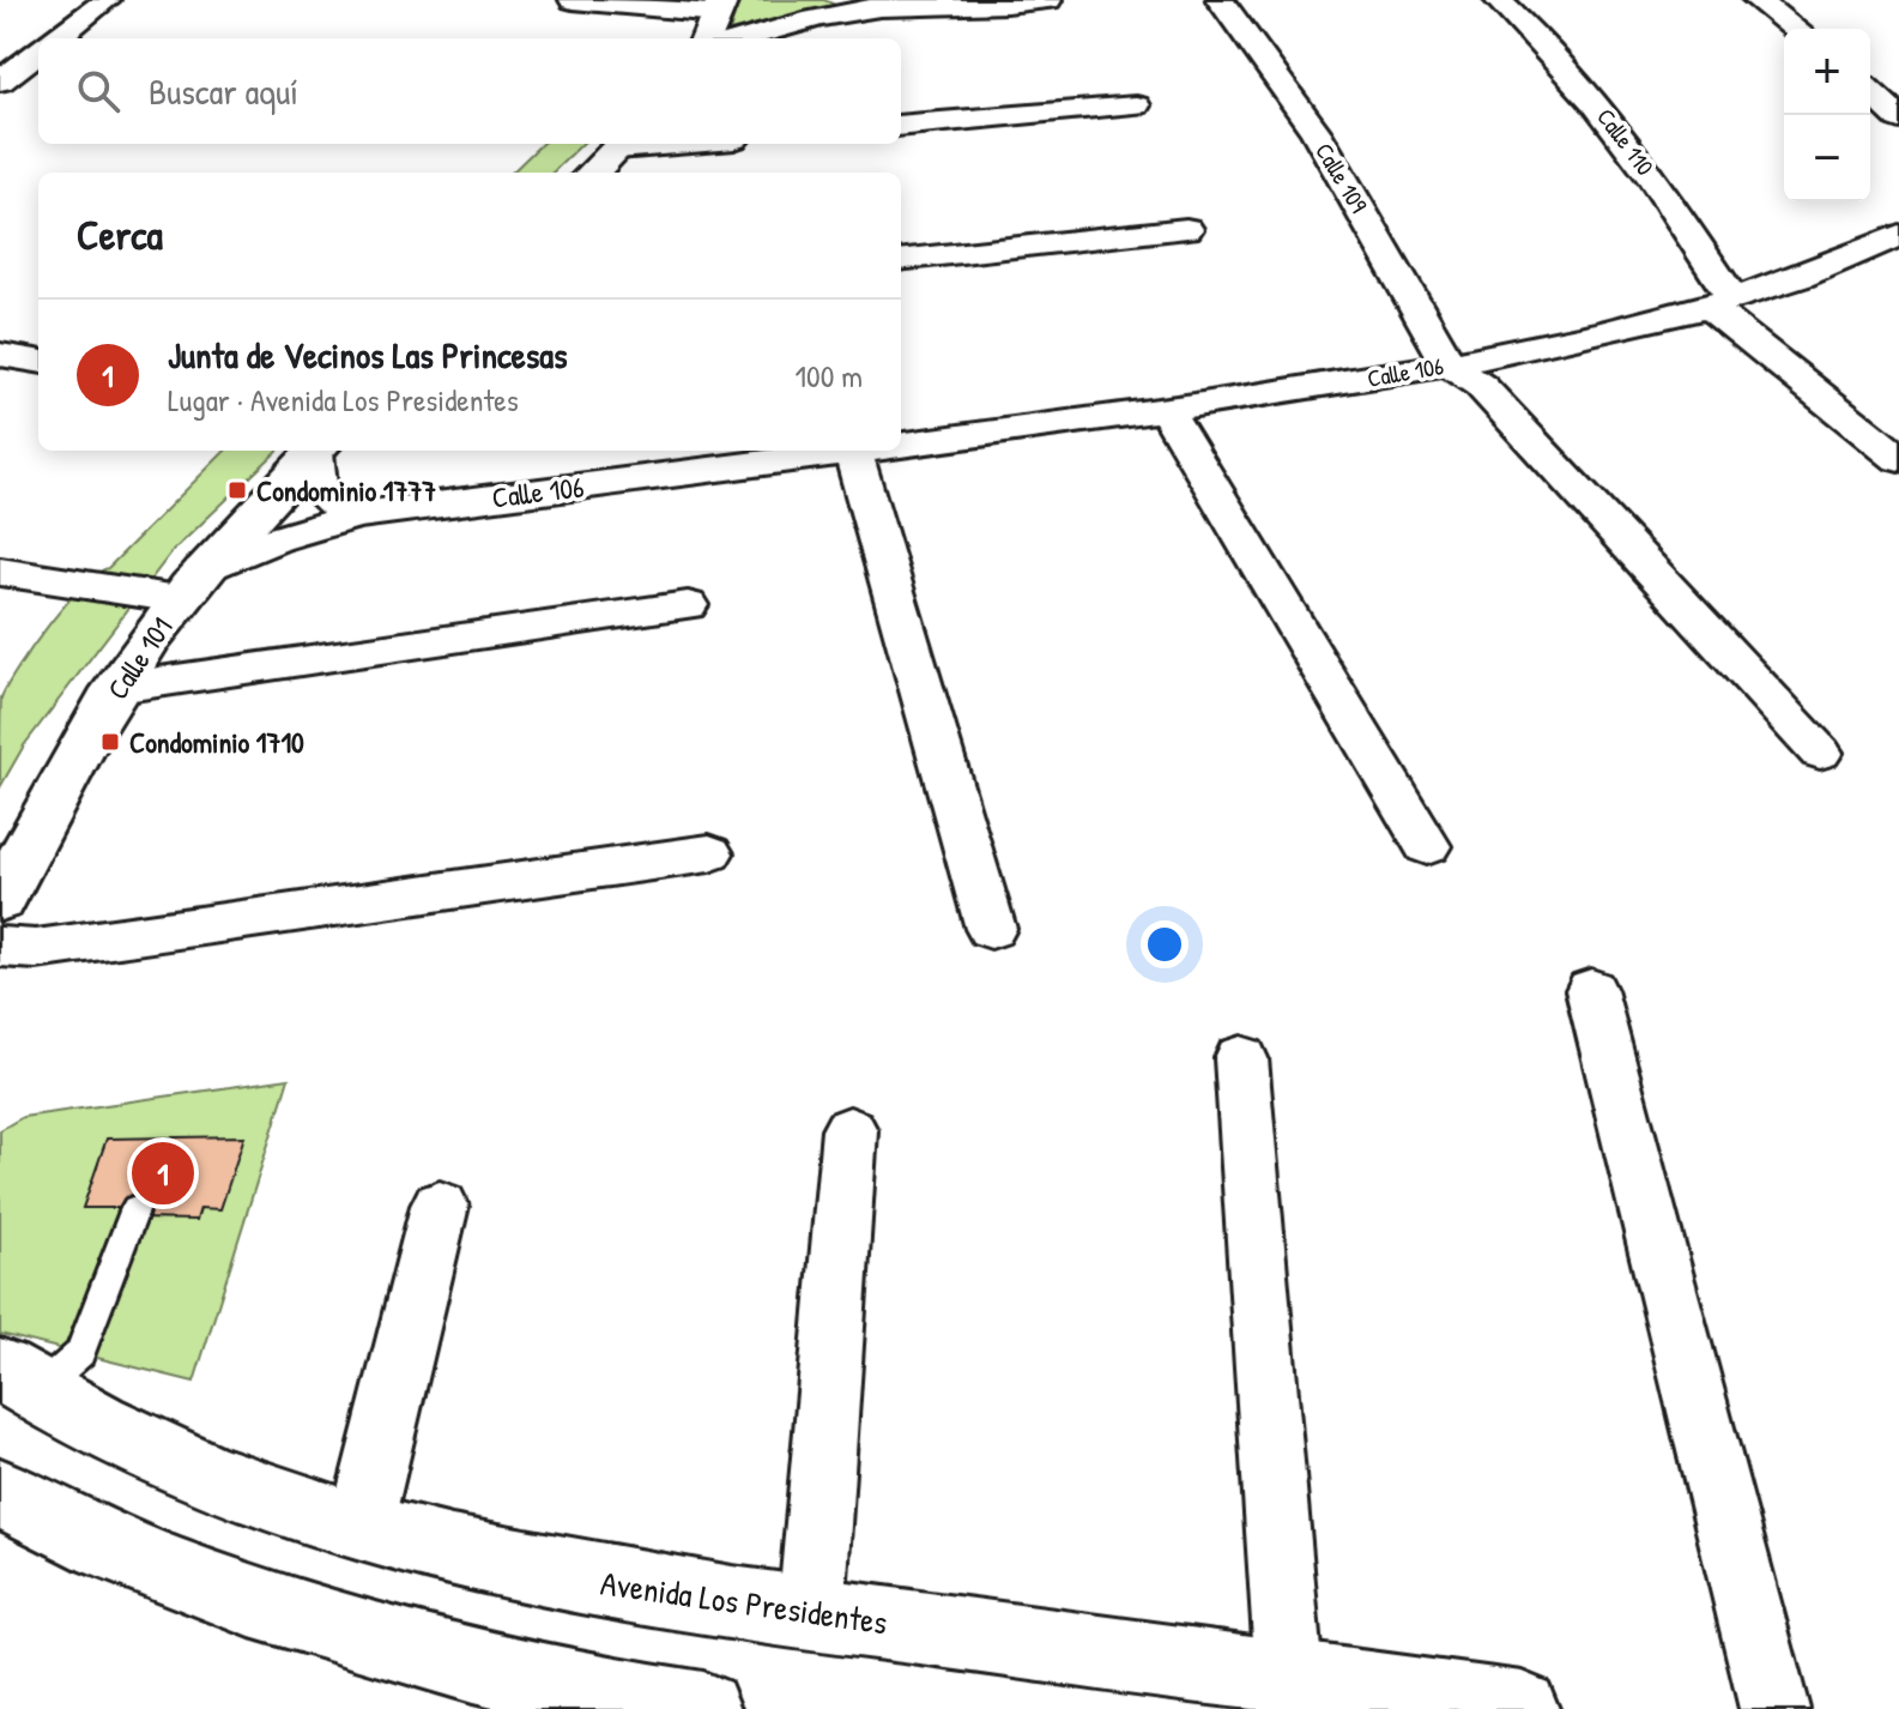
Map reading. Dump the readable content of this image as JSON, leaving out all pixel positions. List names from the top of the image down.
{
  "streets": {
    "street": [
      "Calle 110",
      "Calle 109",
      "Calle 106",
      "Calle 101",
      "Avenida Los Presidentes"
    ]
  },
  "crossings": [
    ["Calle 110", "Calle 106"],
    ["Calle 109", "Calle 106"],
    ["Calle 106", "Calle 101"]
  ],
  "places": {
    "transit": ["Condominio 1777", "Condominio 1710"]
  },
  "page": {
    "map_buttons": ["+", "−"],
    "search": "Buscar aquí",
    "heading": "Cerca",
    "list": [
      {
        "mark": "1",
        "name": "Junta de Vecinos Las Princesas",
        "note": "Lugar · Avenida Los Presidentes",
        "value": "100 m"
      }
    ],
    "pins": "1"
  }
}
